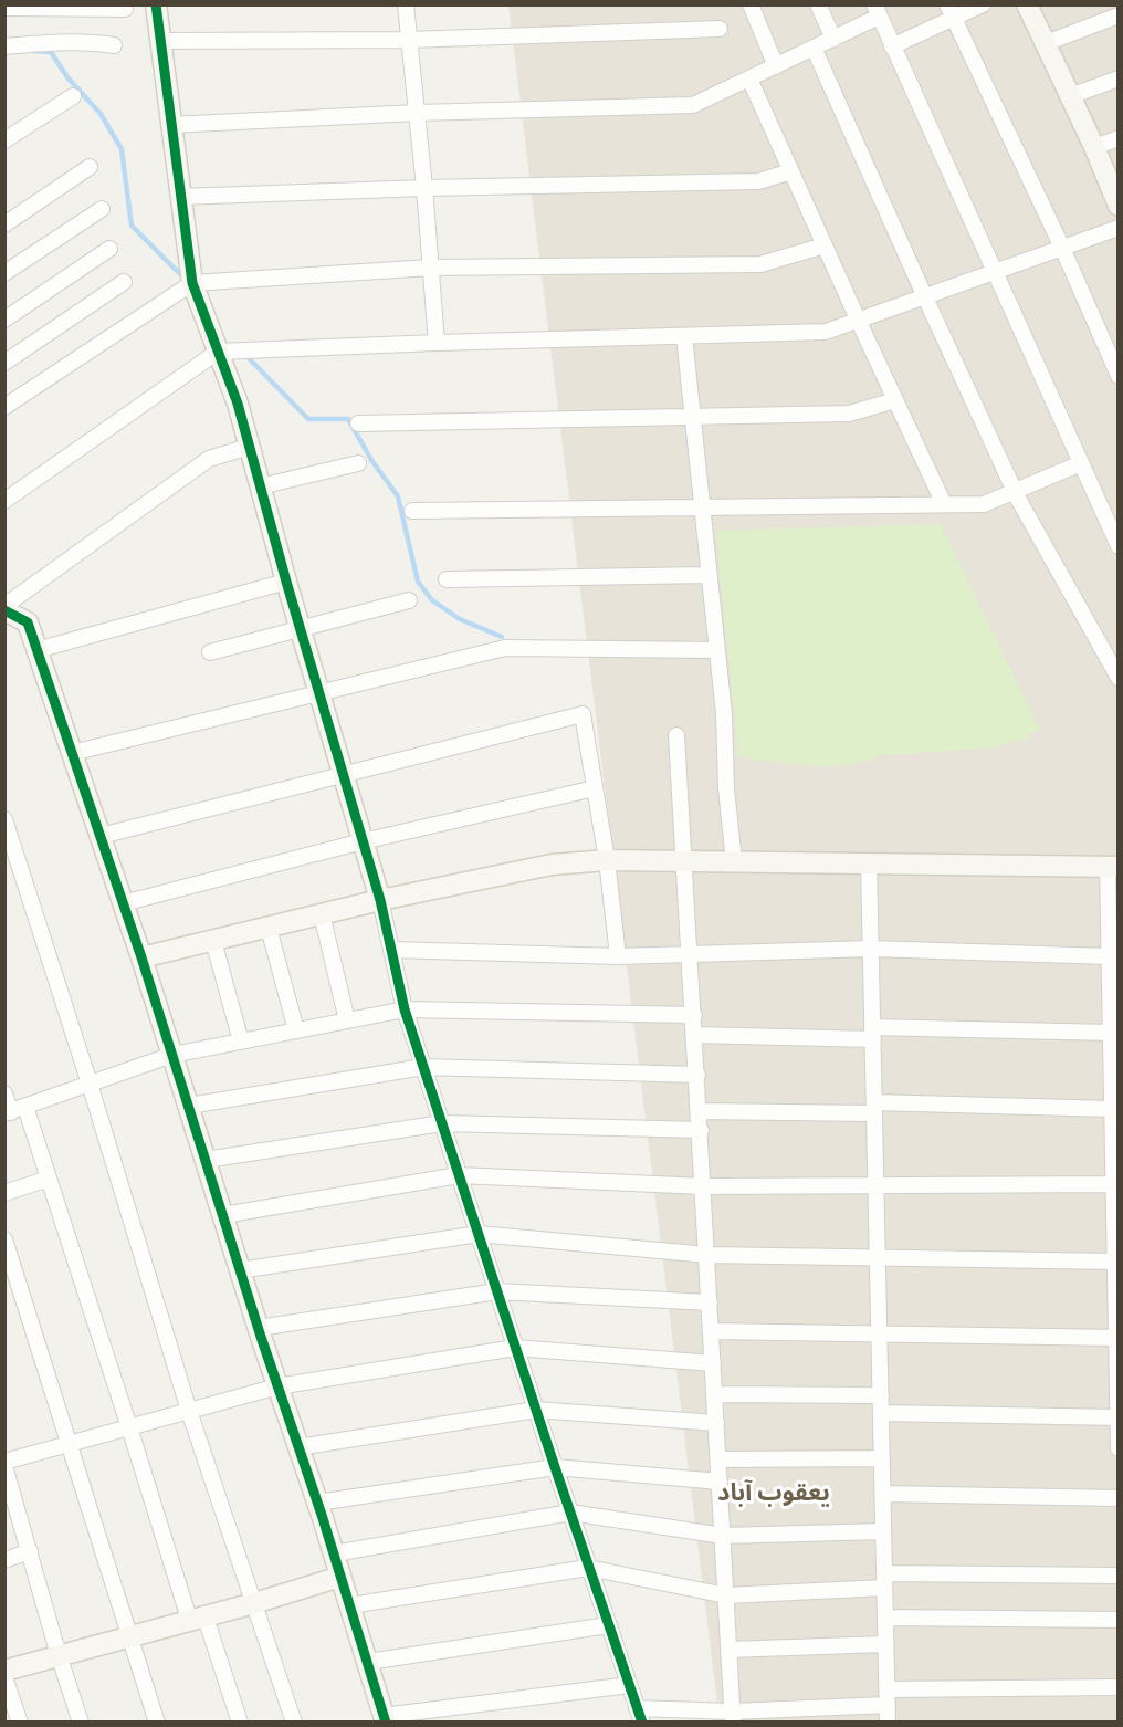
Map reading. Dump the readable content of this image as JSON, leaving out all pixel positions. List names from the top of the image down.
{
  "districts": ["یعقوب آباد"]
}
